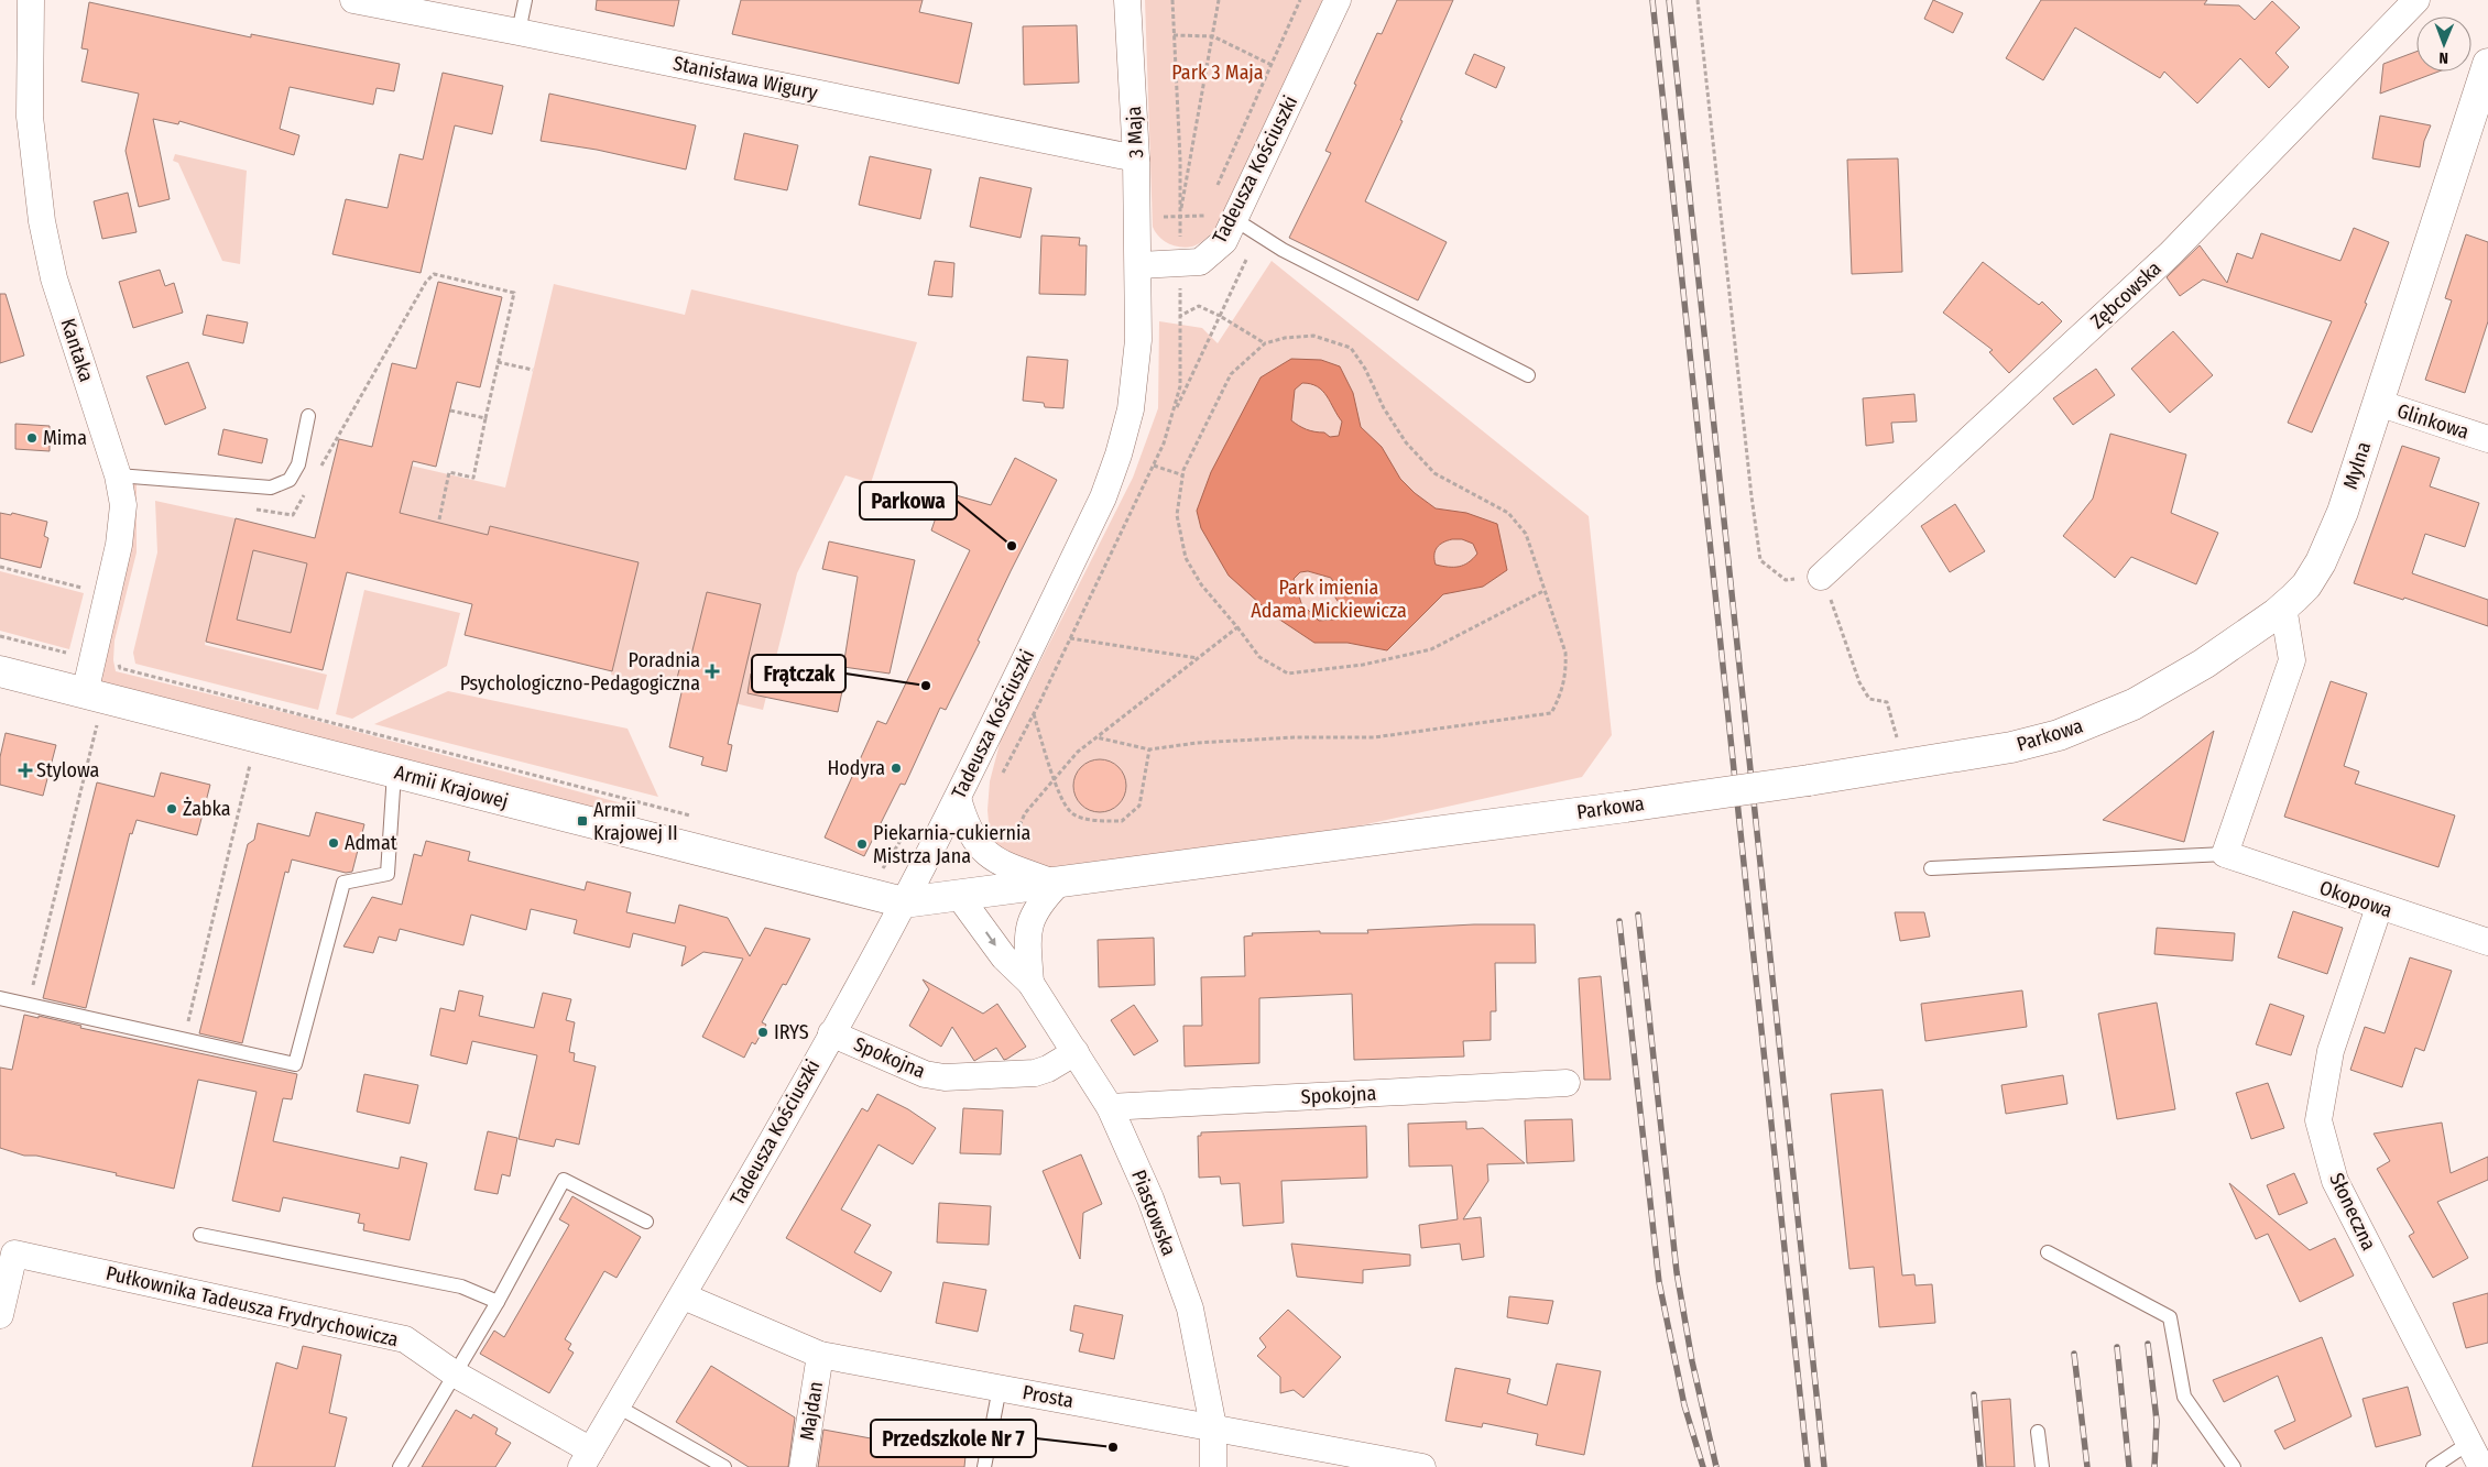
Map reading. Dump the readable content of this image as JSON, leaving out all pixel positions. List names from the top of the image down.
{
  "streets": {
    "street": [
      "Stanisława Wigury",
      "3 Maja",
      "Tadeusza Kościuszki",
      "Zębcowska",
      "Kantaka",
      "Glinkowa",
      "Mylna",
      "Parkowa",
      "Armii Krajowej",
      "Okopowa",
      "Spokojna",
      "Słoneczna",
      "Piastowska",
      "Pułkownika Tadeusza Frydrychowicza",
      "Prosta",
      "Majdan"
    ]
  },
  "crossings": [
    ["Stanisława Wigury", "3 Maja"],
    ["3 Maja", "Tadeusza Kościuszki"],
    ["Tadeusza Kościuszki", "Parkowa"],
    ["Tadeusza Kościuszki", "Armii Krajowej"],
    ["Tadeusza Kościuszki", "Spokojna"],
    ["Tadeusza Kościuszki", "Pułkownika Tadeusza Frydrychowicza"],
    ["Tadeusza Kościuszki", "Prosta"],
    ["Kantaka", "Armii Krajowej"],
    ["Glinkowa", "Mylna"],
    ["Mylna", "Parkowa"],
    ["Parkowa", "Armii Krajowej"],
    ["Parkowa", "Piastowska"],
    ["Okopowa", "Słoneczna"],
    ["Spokojna", "Piastowska"],
    ["Piastowska", "Prosta"],
    ["Prosta", "Majdan"]
  ],
  "parks": ["Park 3 Maja", "Park imienia Adama Mickiewicza"],
  "places": {
    "other": [
      "Mima",
      "Parkowa",
      "Frątczak",
      "Hodyra",
      "Żabka",
      "Admat",
      "Piekarnia-cukiernia Mistrza Jana",
      "IRYS",
      "Przedszkole Nr 7"
    ],
    "health": ["Poradnia Psychologiczno-Pedagogiczna", "Stylowa"],
    "transit": ["Armii Krajowej II"]
  },
  "north": "bottom"
}
